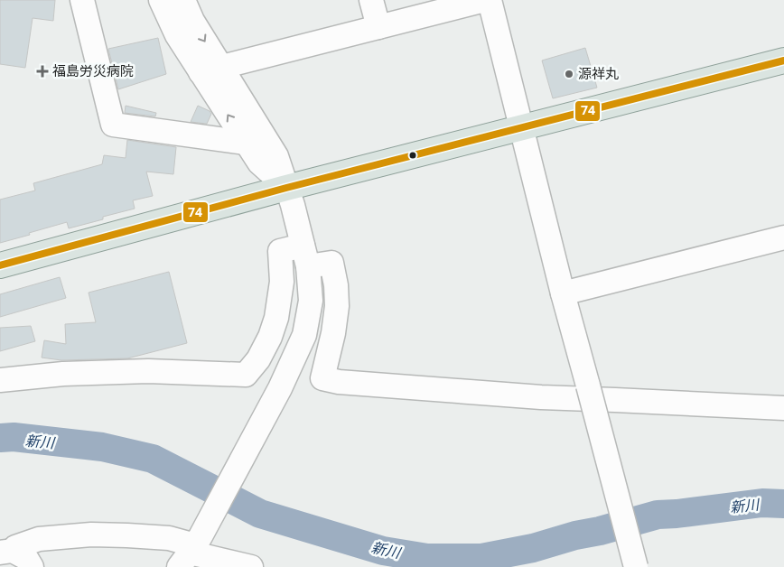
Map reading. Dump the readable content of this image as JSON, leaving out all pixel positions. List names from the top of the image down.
{
  "water": ["新川"],
  "places": {
    "health": ["福島労災病院"],
    "other": ["源祥丸"]
  },
  "lines": ["transit line 74"]
}
